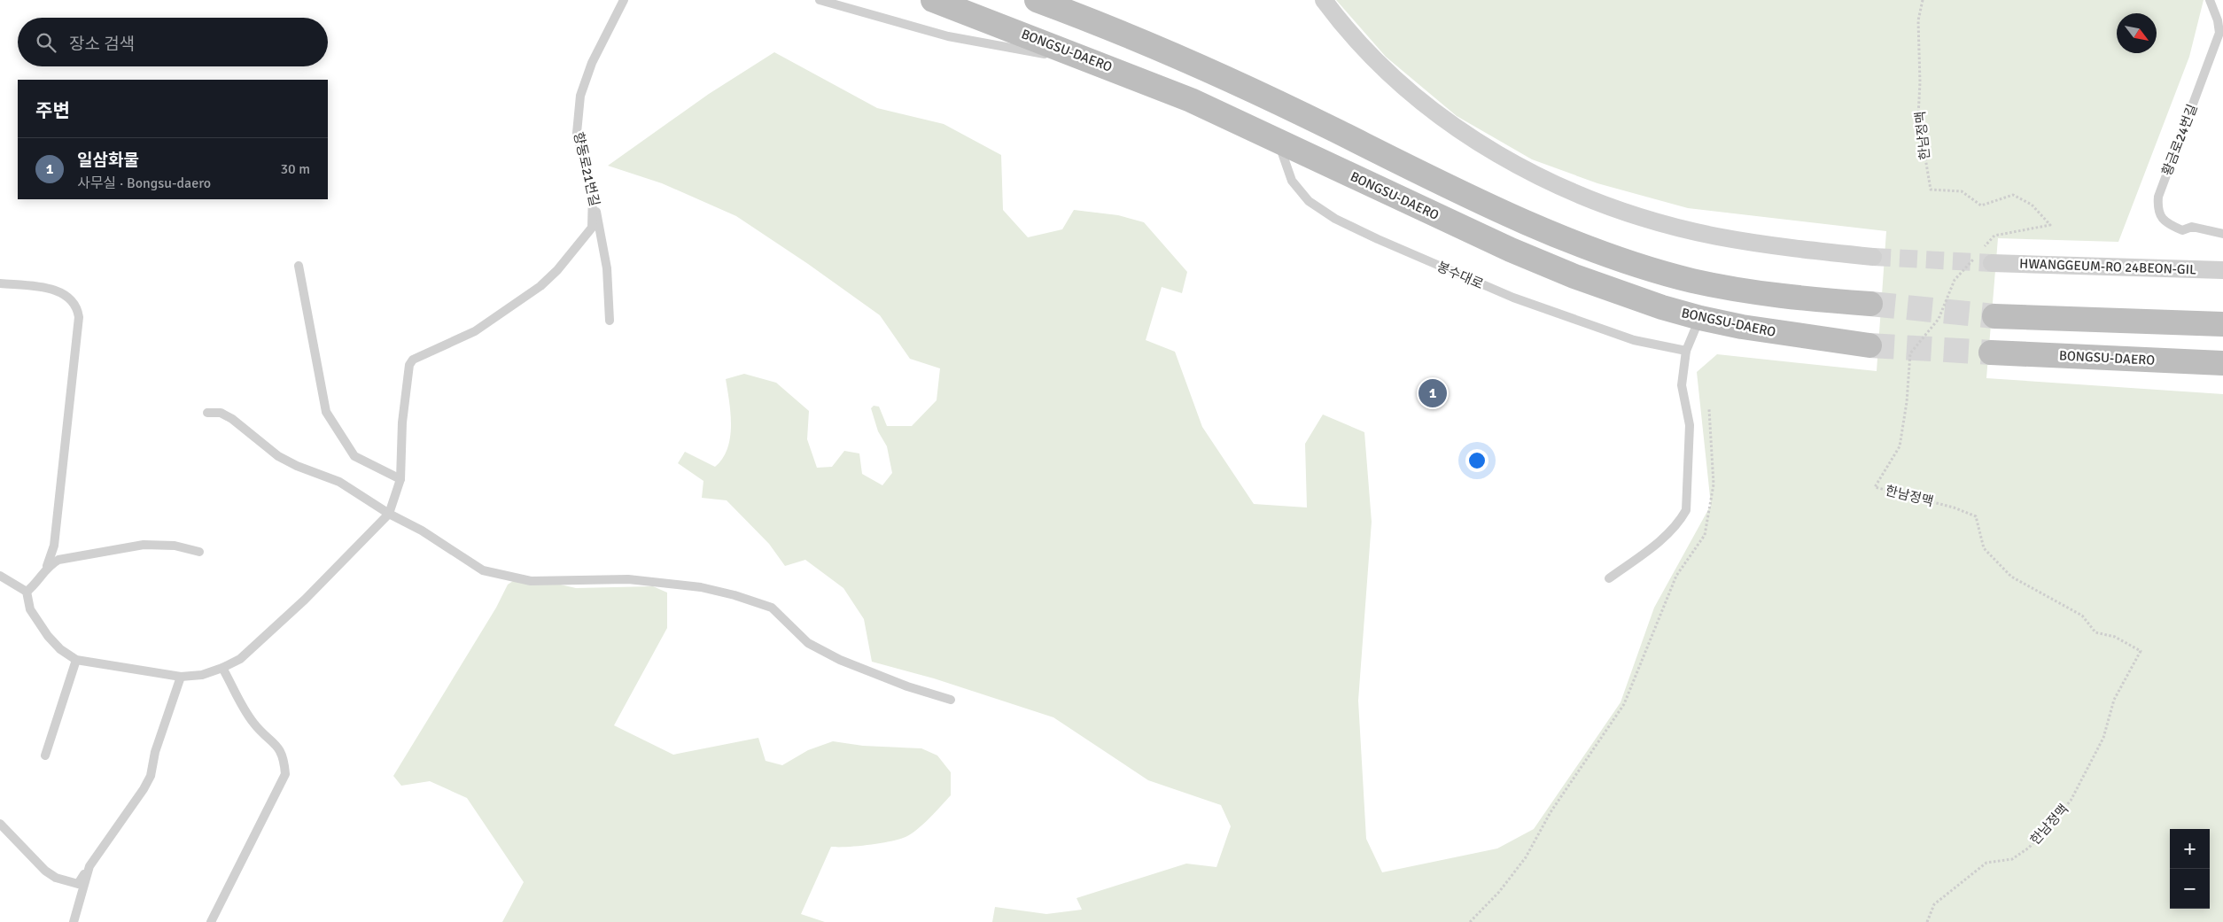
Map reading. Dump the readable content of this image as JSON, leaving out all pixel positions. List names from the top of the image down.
{
  "streets": {
    "main road": ["BONGSU-DAERO"],
    "street": ["HWANGGEUM-RO 24BEON-GIL"],
    "lane": ["황금로24번길", "향동로21번길", "봉수대로"],
    "path": ["한남정맥"]
  },
  "crossings": [
    ["BONGSU-DAERO", "봉수대로"],
    ["한남정맥", "HWANGGEUM-RO 24BEON-GIL"]
  ],
  "north": "bottom right",
  "page": {
    "search": "장소 검색",
    "heading": "주변",
    "list": [
      {
        "mark": "1",
        "name": "일삼화물",
        "note": "사무실 · Bongsu-daero",
        "value": "30 m"
      }
    ],
    "pins": "1",
    "map_buttons": ["+", "−"]
  }
}
